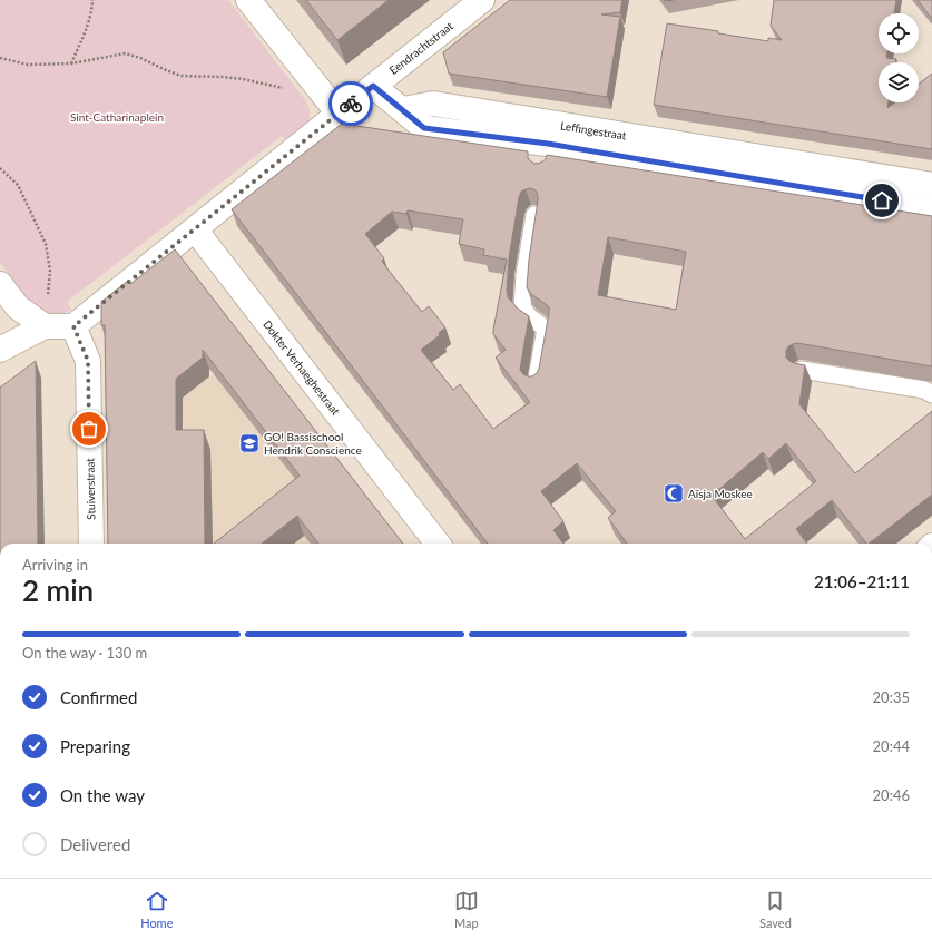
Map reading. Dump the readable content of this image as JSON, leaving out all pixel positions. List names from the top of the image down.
{
  "streets": {
    "street": [
      "Eendrachtstraat",
      "Leffingestraat",
      "Dokter Verhaeghestraat",
      "Stuiverstraat"
    ]
  },
  "crossings": [
    ["Eendrachtstraat", "Leffingestraat"]
  ],
  "parks": ["Sint-Catharinaplein"],
  "places": {
    "school or university": ["GO! Bassischool Hendrik Conscience"],
    "mosque": ["Aïsja Moskee"]
  },
  "page": {
    "heading": ["2 min", "Arriving in", "21:06–21:11"],
    "bar": "On the way · 130 m",
    "list": [
      ["Confirmed", "20:35"],
      ["Preparing", "20:44"],
      ["On the way", "20:46"],
      "Delivered"
    ],
    "tabs": ["Home", "Map", "Saved"]
  }
}
